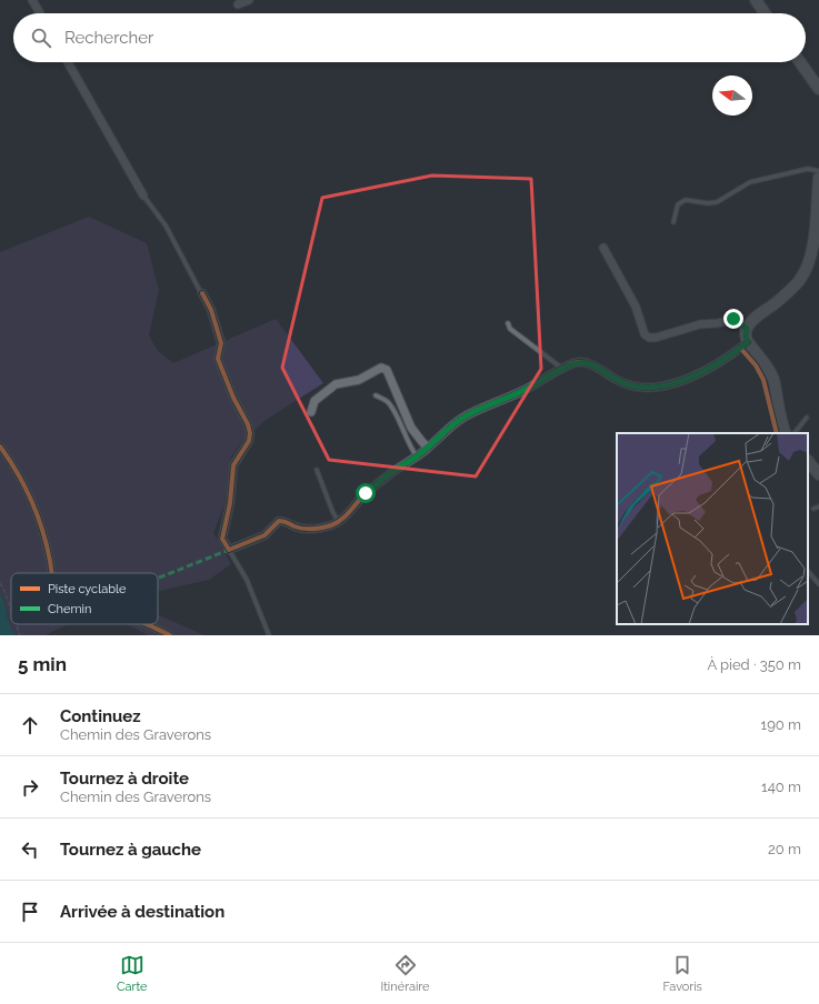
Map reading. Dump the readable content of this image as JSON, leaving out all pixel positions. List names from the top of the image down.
{
  "legend": ["Piste cyclable", "Chemin"],
  "north": "left",
  "page": {
    "search": "Rechercher",
    "heading": ["5 min", "À pied · 350 m"],
    "list": [
      ["Continuez", "Chemin des Graverons", "190 m"],
      ["Tournez à droite", "Chemin des Graverons", "140 m"],
      ["Tournez à gauche", "20 m"],
      "Arrivée à destination"
    ],
    "nav": ["Carte", "Itinéraire", "Favoris"]
  }
}
